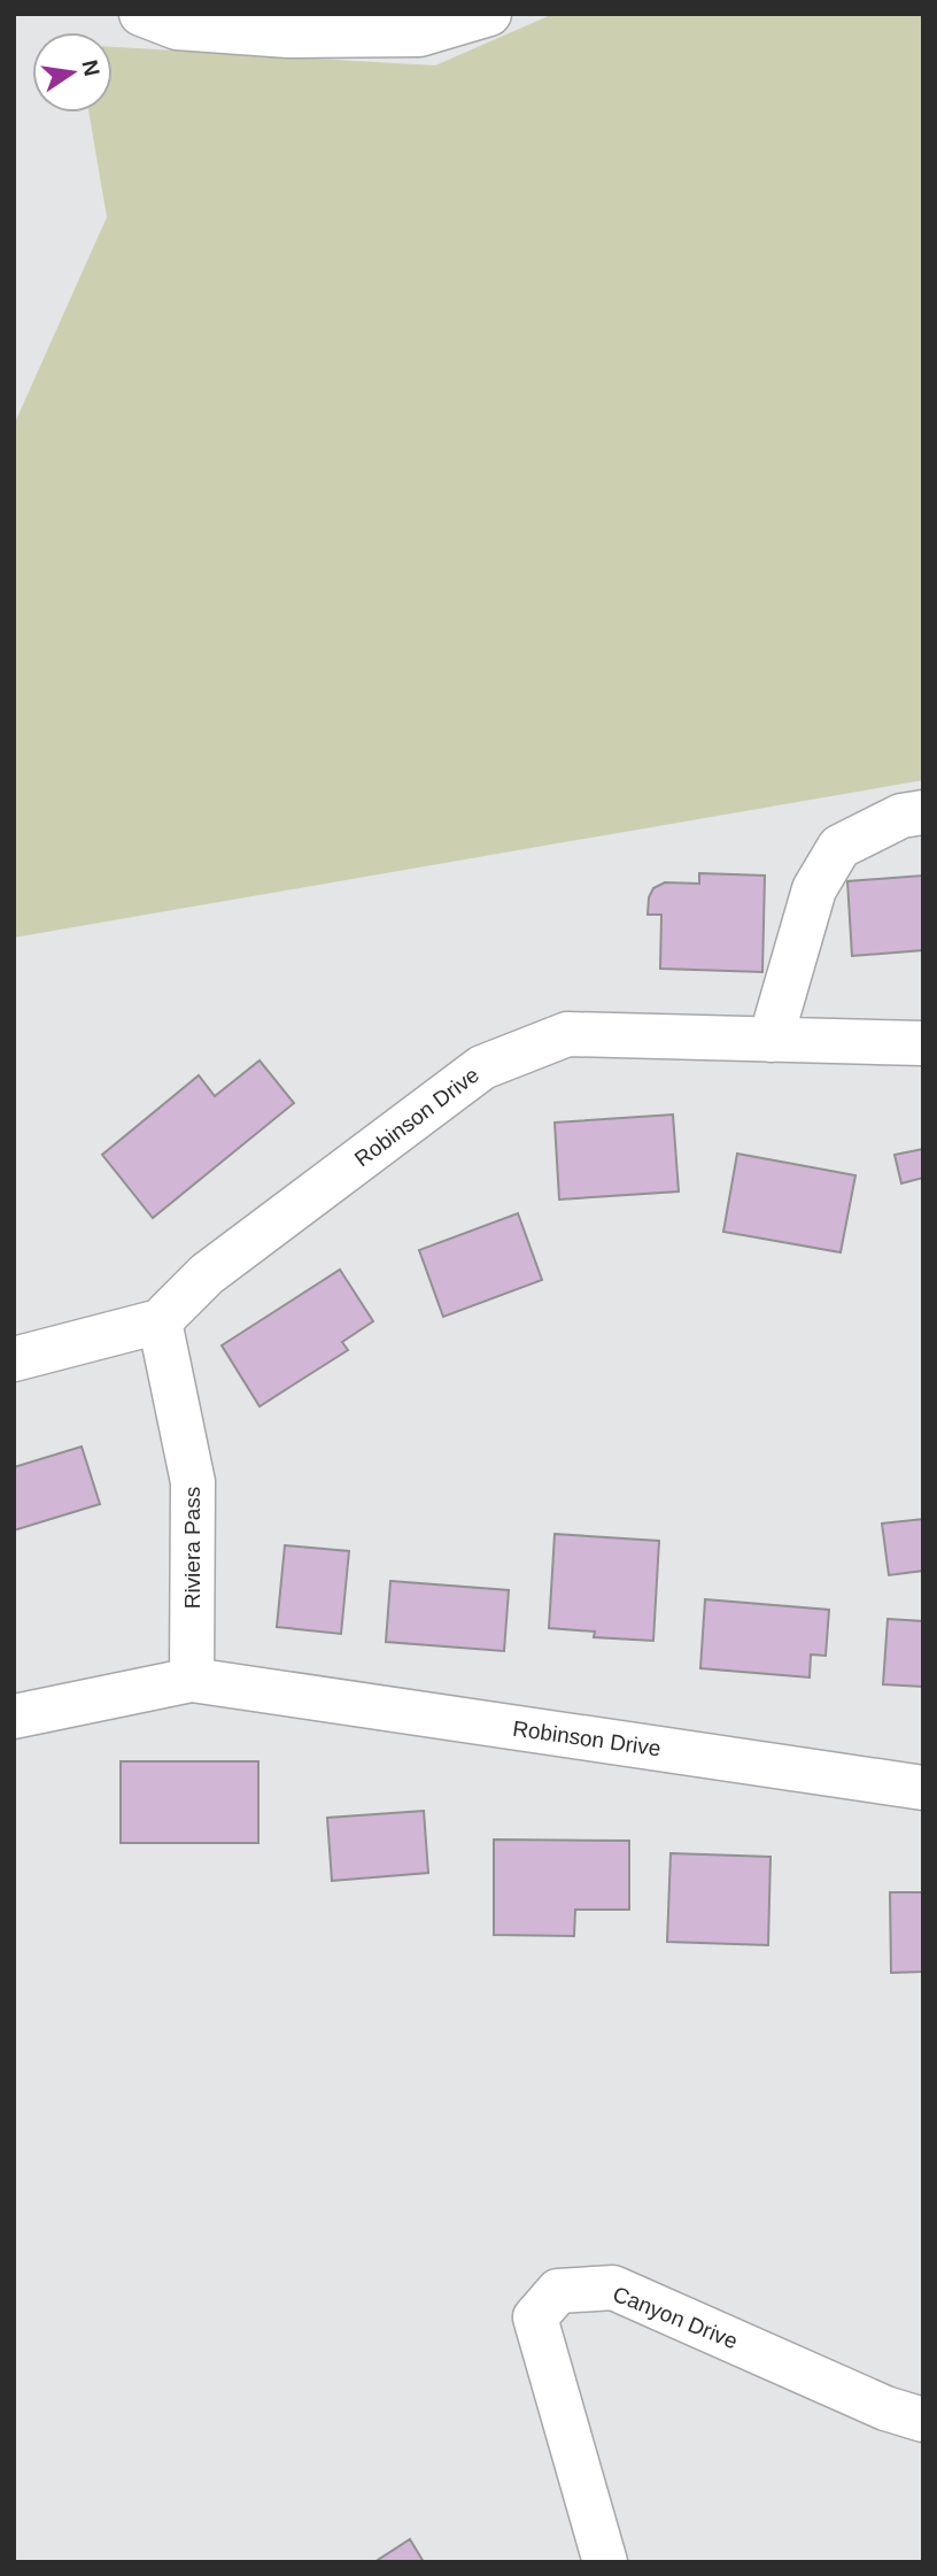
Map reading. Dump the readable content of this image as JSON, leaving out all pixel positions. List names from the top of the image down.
{
  "streets": {
    "street": ["Robinson Drive", "Riviera Pass", "Canyon Drive"]
  },
  "crossings": [
    ["Robinson Drive", "Riviera Pass"]
  ],
  "north": "right"
}
